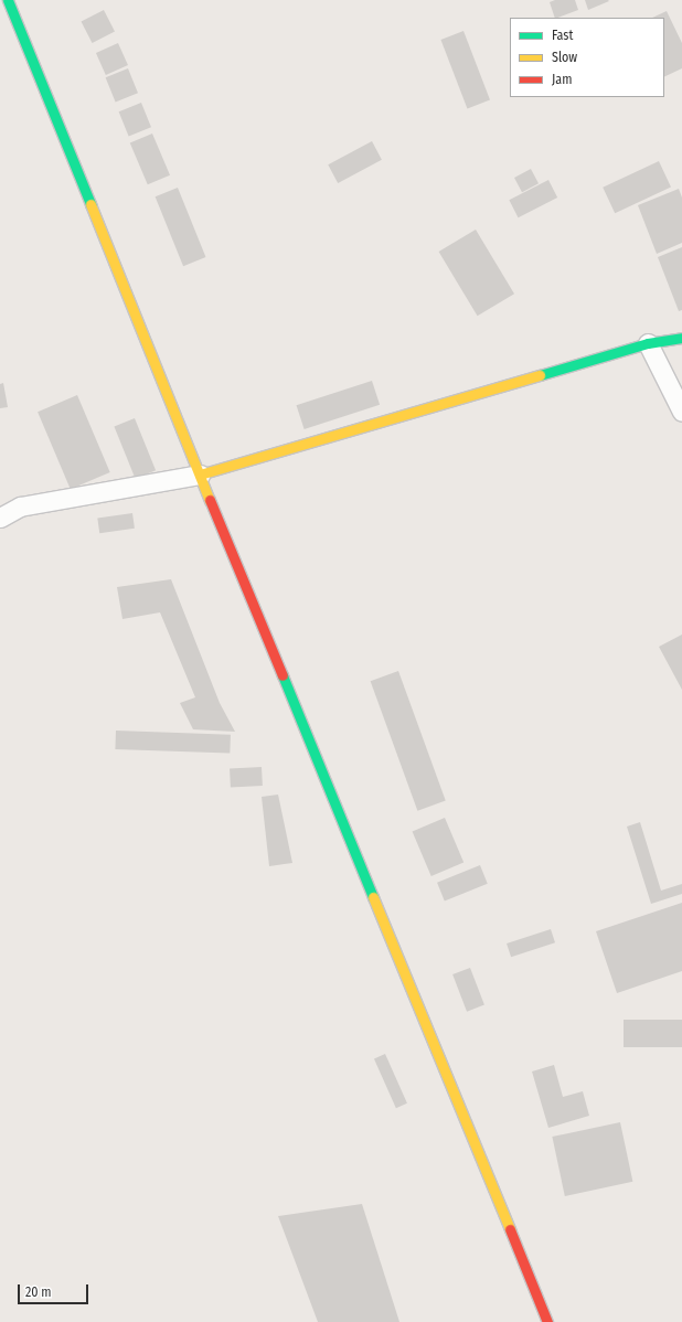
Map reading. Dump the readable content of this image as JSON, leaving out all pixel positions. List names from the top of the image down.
{
  "legend": ["Fast", "Slow", "Jam"],
  "scale_bar": "20 m"
}
